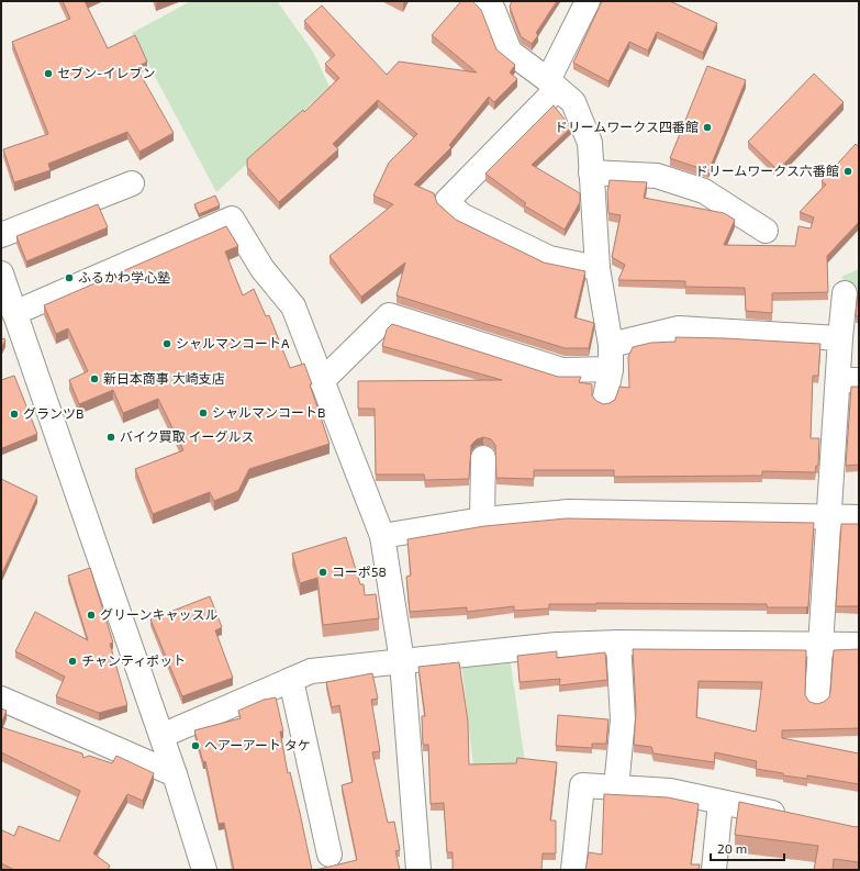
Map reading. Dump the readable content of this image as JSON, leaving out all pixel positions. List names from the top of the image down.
{
  "places": [
    "セブン-イレブン",
    "ドリームワークス四番館",
    "ドリームワークス六番館",
    "ふるかわ学心塾",
    "シャルマンコートA",
    "新日本商事 大崎支店",
    "シャルマンコートB",
    "グランツB",
    "バイク買取 イーグルス",
    "コーポ58",
    "グリーンキャッスル",
    "チャンティポット",
    "ヘアーアート タケ"
  ],
  "scale_bar": "20 m"
}
